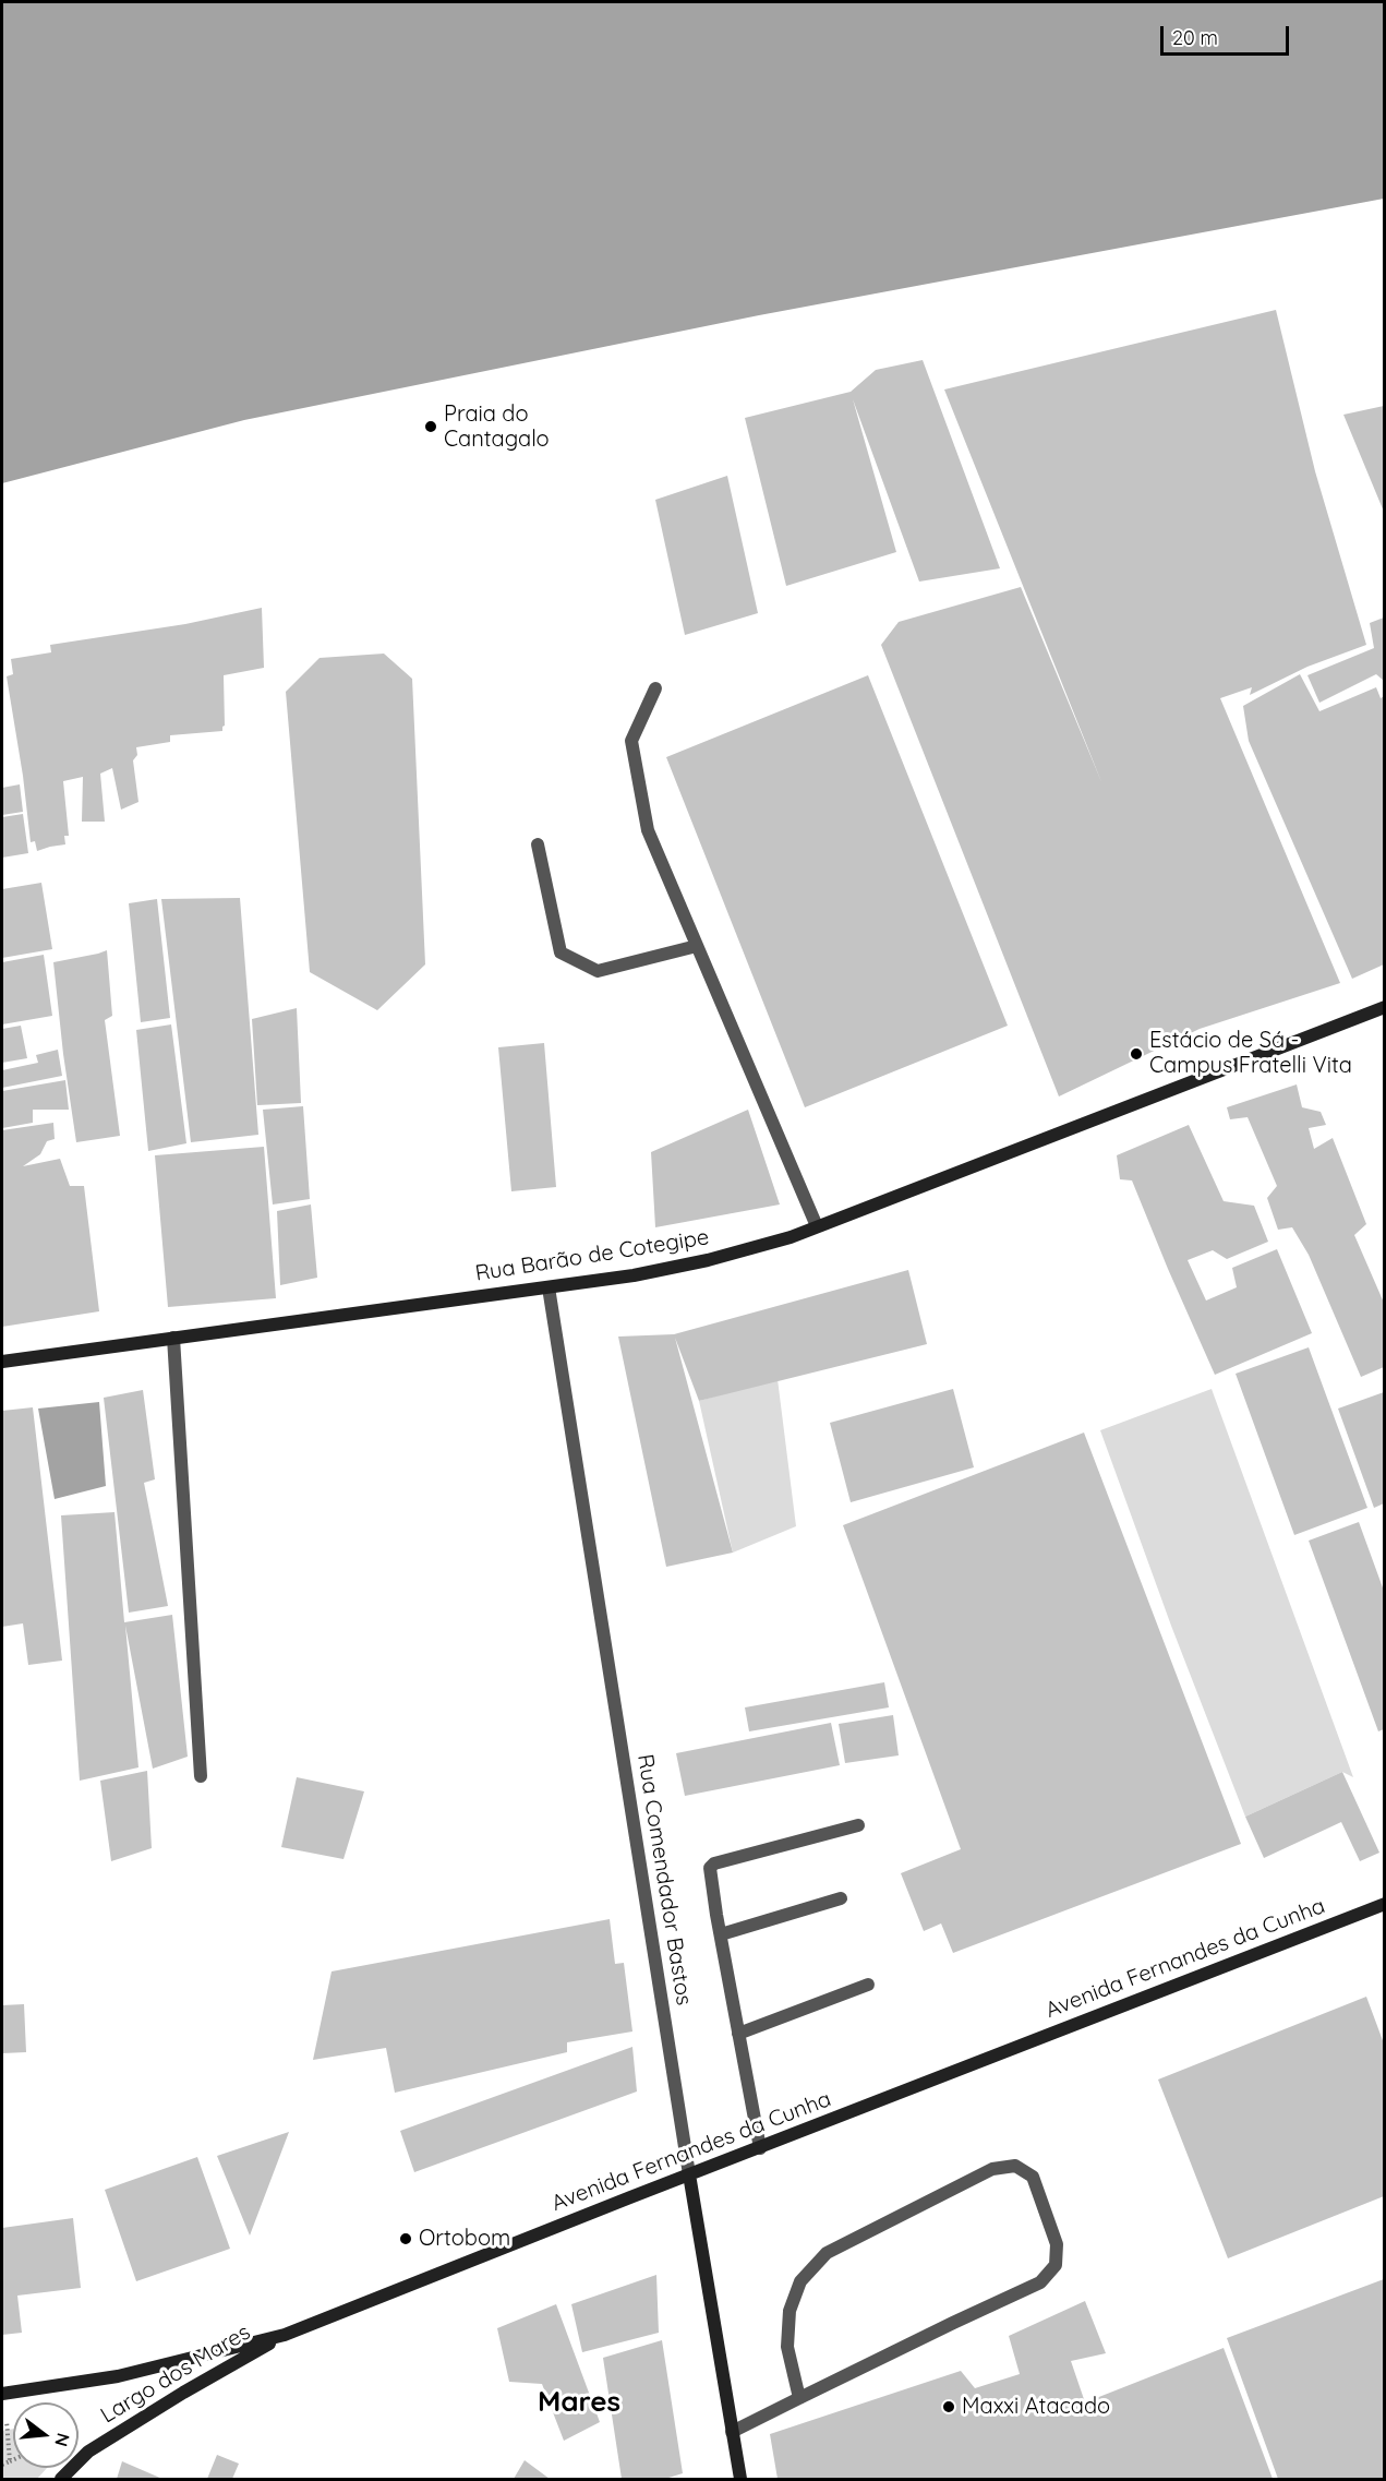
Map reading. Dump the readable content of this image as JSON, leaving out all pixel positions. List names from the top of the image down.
{
  "streets": {
    "street": [
      "Rua Barão de Cotegipe",
      "Rua Comendador Bastos",
      "Avenida Fernandes da Cunha",
      "Largo dos Mares"
    ]
  },
  "crossings": [
    ["Rua Barão de Cotegipe", "Rua Comendador Bastos"],
    ["Rua Comendador Bastos", "Avenida Fernandes da Cunha"],
    ["Avenida Fernandes da Cunha", "Largo dos Mares"]
  ],
  "districts": ["Mares"],
  "places": [
    "Praia do Cantagalo",
    "Estácio de Sá - Campus Fratelli Vita",
    "Ortobom",
    "Maxxi Atacado"
  ],
  "scale_bar": "20 m",
  "north": "right"
}
